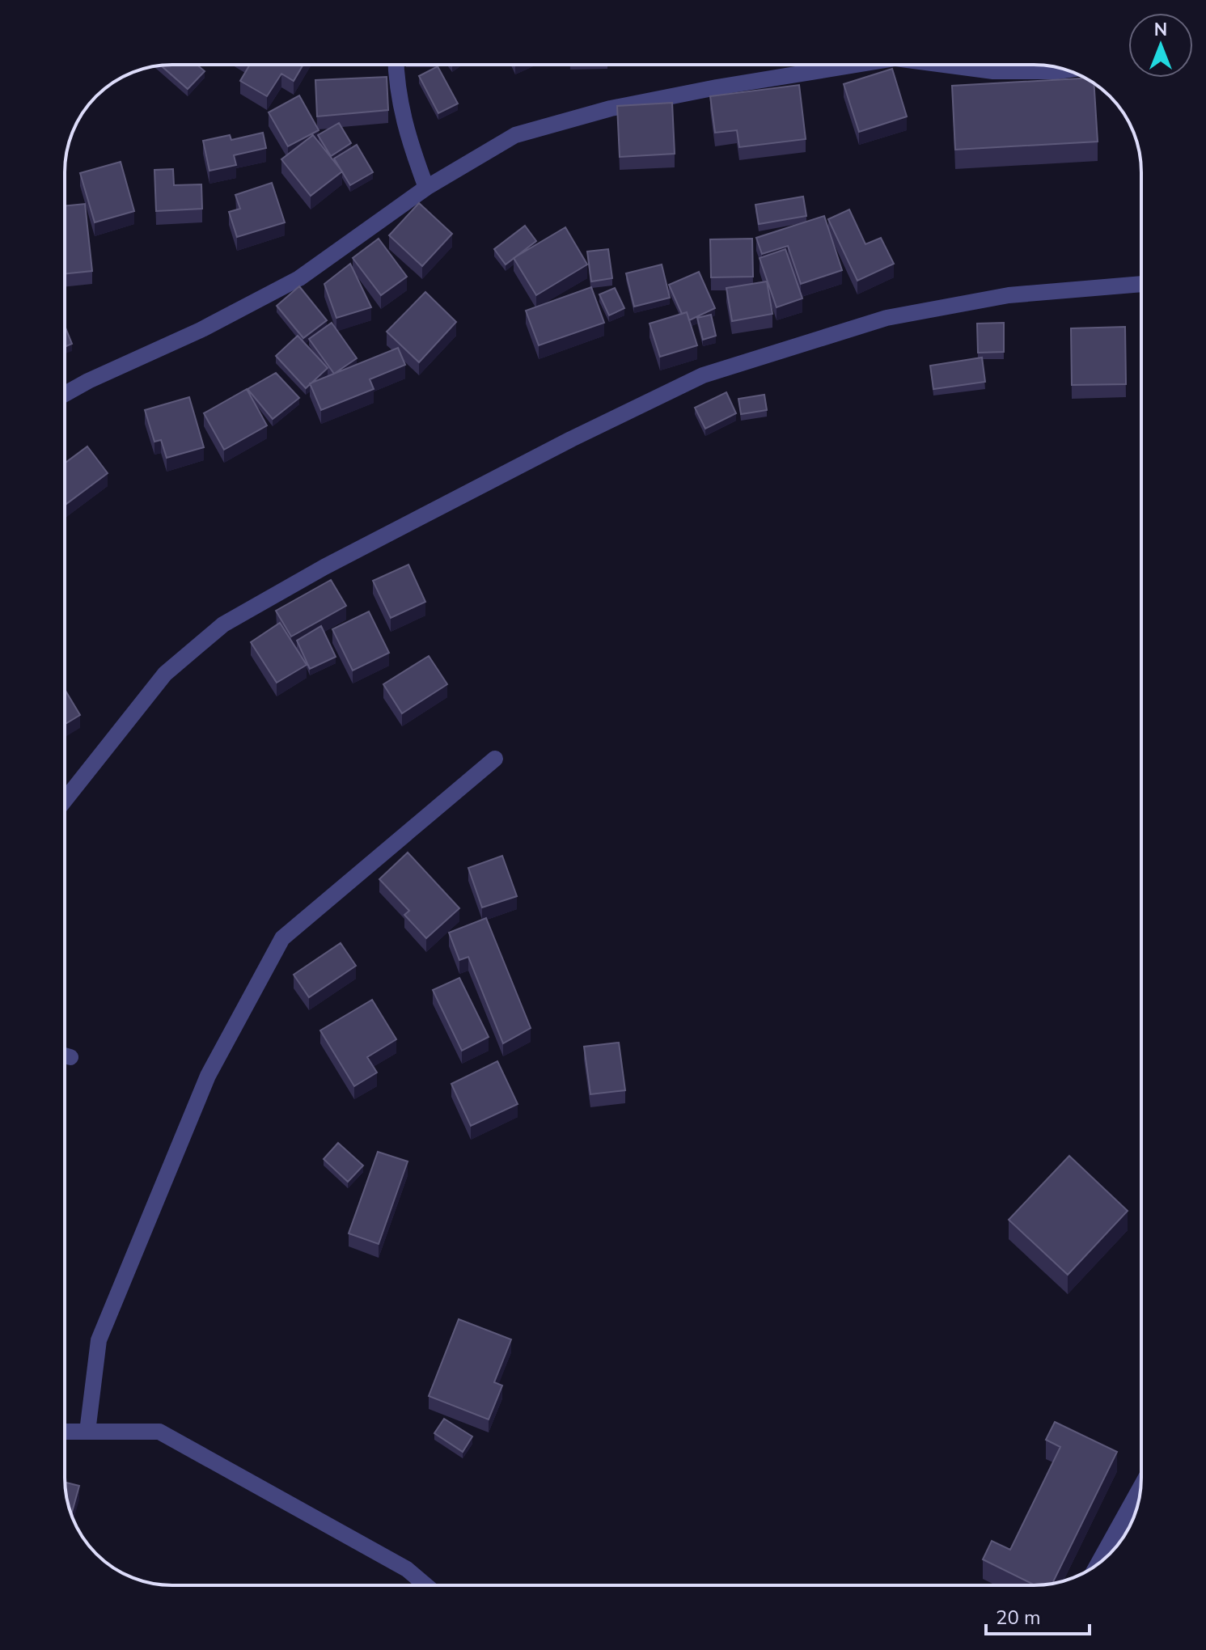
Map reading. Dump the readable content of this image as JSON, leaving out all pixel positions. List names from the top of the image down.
{
  "scale_bar": "20 m",
  "north": "top"
}
